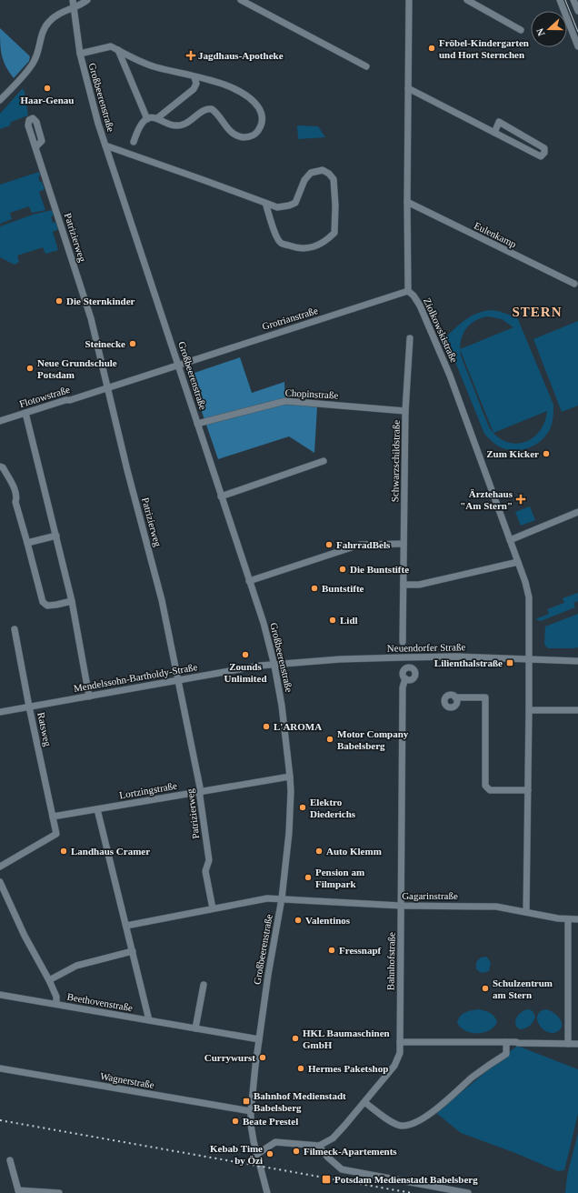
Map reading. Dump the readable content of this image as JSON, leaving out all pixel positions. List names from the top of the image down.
{
  "streets": {
    "street": [
      "Großbeerenstraße",
      "Eulenkamp",
      "Patrizierweg",
      "Grotrianstraße",
      "Ziolkowskistraße",
      "Chopinstraße",
      "Flotowstraße",
      "Schwarzschildstraße",
      "Neuendorfer Straße",
      "Mendelssohn-Bartholdy-Straße",
      "Ratsweg",
      "Lortzingstraße",
      "Gagarinstraße",
      "Bahnhofstraße",
      "Beethovenstraße",
      "Wagnerstraße"
    ]
  },
  "crossings": [
    ["Großbeerenstraße", "Grotrianstraße"],
    ["Großbeerenstraße", "Chopinstraße"],
    ["Großbeerenstraße", "Flotowstraße"],
    ["Großbeerenstraße", "Neuendorfer Straße"],
    ["Großbeerenstraße", "Mendelssohn-Bartholdy-Straße"],
    ["Großbeerenstraße", "Lortzingstraße"],
    ["Großbeerenstraße", "Gagarinstraße"],
    ["Großbeerenstraße", "Beethovenstraße"],
    ["Großbeerenstraße", "Wagnerstraße"],
    ["Patrizierweg", "Flotowstraße"],
    ["Patrizierweg", "Mendelssohn-Bartholdy-Straße"],
    ["Patrizierweg", "Lortzingstraße"],
    ["Patrizierweg", "Gagarinstraße"],
    ["Grotrianstraße", "Ziolkowskistraße"],
    ["Grotrianstraße", "Flotowstraße"],
    ["Ziolkowskistraße", "Neuendorfer Straße"],
    ["Chopinstraße", "Schwarzschildstraße"],
    ["Neuendorfer Straße", "Mendelssohn-Bartholdy-Straße"],
    ["Mendelssohn-Bartholdy-Straße", "Ratsweg"],
    ["Ratsweg", "Lortzingstraße"],
    ["Gagarinstraße", "Bahnhofstraße"]
  ],
  "districts": ["STERN"],
  "places": {
    "other": [
      "Fröbel-Kindergarten und Hort Sternchen",
      "Haar-Genau",
      "Die Sternkinder",
      "Steinecke",
      "Neue Grundschule Potsdam",
      "Zum Kicker",
      "FahrradBels",
      "Die Buntstifte",
      "Buntstifte",
      "Lidl",
      "Zounds Unlimited",
      "L'AROMA",
      "Motor Company Babelsberg",
      "Elektro Diederichs",
      "Landhaus Cramer",
      "Auto Klemm",
      "Pension am Filmpark",
      "Valentinos",
      "Fressnapf",
      "Schulzentrum am Stern",
      "HKL Baumaschinen GmbH",
      "Currywurst",
      "Hermes Paketshop",
      "Beate Prestel",
      "Filmeck-Apartements",
      "Kebab Time by Özi"
    ],
    "health": ["Jagdhaus-Apotheke", "Ärztehaus \"Am Stern\""],
    "transit": ["Lilienthalstraße", "Bahnhof Medienstadt Babelsberg", "Potsdam Medienstadt Babelsberg"]
  },
  "north": "left"
}
